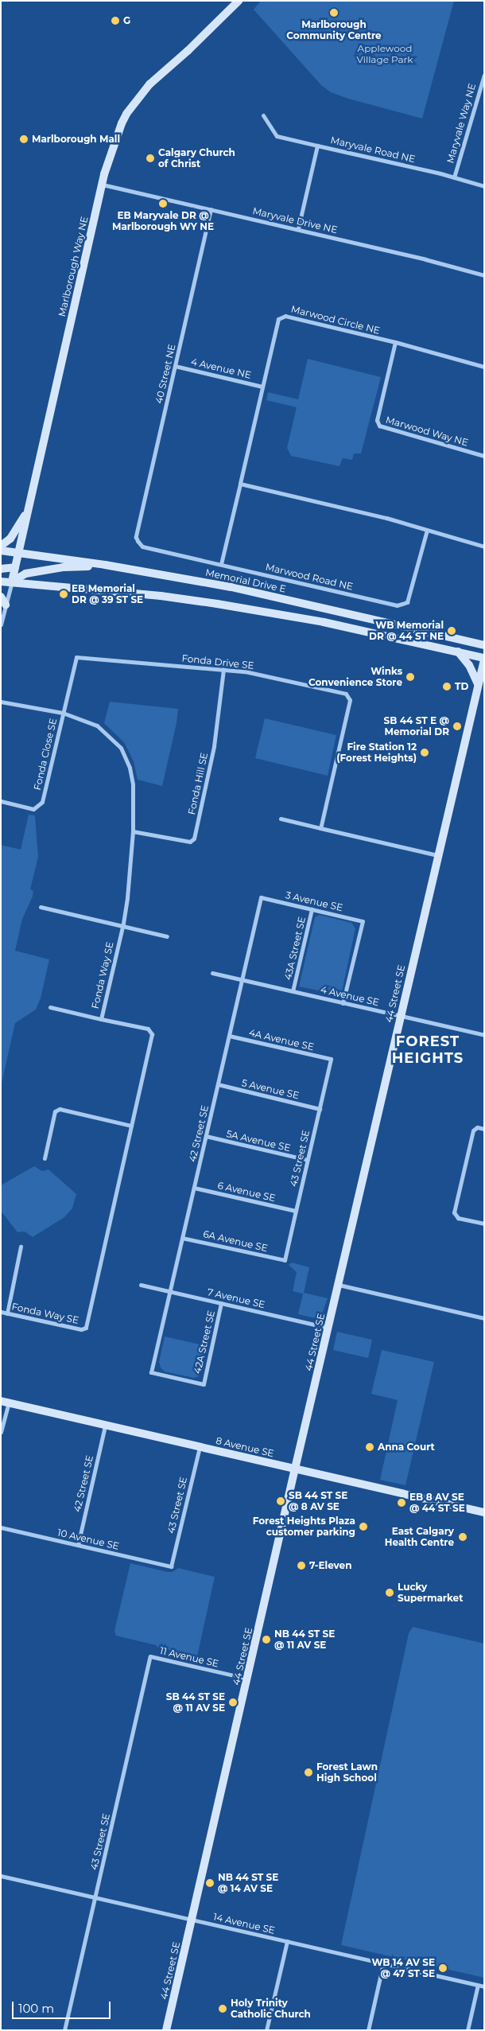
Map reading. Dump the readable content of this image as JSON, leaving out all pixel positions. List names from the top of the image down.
{
  "streets": {
    "street": [
      "Maryvale Way NE",
      "Maryvale Road NE",
      "Maryvale Drive NE",
      "Marlborough Way NE",
      "Marwood Circle NE",
      "4 Avenue NE",
      "40 Street NE",
      "Marwood Way NE",
      "Marwood Road NE",
      "Memorial Drive E",
      "Fonda Drive SE",
      "Fonda Close SE",
      "Fonda Hill SE",
      "3 Avenue SE",
      "43A Street SE",
      "Fonda Way SE",
      "44 Street SE",
      "4 Avenue SE",
      "4A Avenue SE",
      "5 Avenue SE",
      "42 Street SE",
      "5A Avenue SE",
      "43 Street SE",
      "6 Avenue SE",
      "6A Avenue SE",
      "7 Avenue SE",
      "42A Street SE",
      "8 Avenue SE",
      "10 Avenue SE",
      "11 Avenue SE",
      "14 Avenue SE"
    ]
  },
  "crossings": [
    ["Maryvale Way NE", "Maryvale Road NE"],
    ["Maryvale Road NE", "Maryvale Drive NE"],
    ["Maryvale Drive NE", "Marlborough Way NE"],
    ["Maryvale Drive NE", "40 Street NE"],
    ["Marlborough Way NE", "Memorial Drive E"],
    ["Marwood Circle NE", "4 Avenue NE"],
    ["Marwood Circle NE", "Marwood Way NE"],
    ["Marwood Circle NE", "Marwood Road NE"],
    ["4 Avenue NE", "40 Street NE"],
    ["40 Street NE", "Marwood Road NE"],
    ["Fonda Drive SE", "Fonda Close SE"],
    ["Fonda Drive SE", "Fonda Hill SE"],
    ["Fonda Drive SE", "Fonda Way SE"],
    ["Fonda Close SE", "Fonda Way SE"],
    ["Fonda Hill SE", "Fonda Way SE"],
    ["3 Avenue SE", "43A Street SE"],
    ["3 Avenue SE", "4 Avenue SE"],
    ["3 Avenue SE", "42 Street SE"],
    ["43A Street SE", "4 Avenue SE"],
    ["44 Street SE", "4 Avenue SE"],
    ["44 Street SE", "7 Avenue SE"],
    ["44 Street SE", "8 Avenue SE"],
    ["44 Street SE", "11 Avenue SE"],
    ["44 Street SE", "14 Avenue SE"],
    ["4 Avenue SE", "42 Street SE"],
    ["4A Avenue SE", "42 Street SE"],
    ["4A Avenue SE", "43 Street SE"],
    ["5 Avenue SE", "42 Street SE"],
    ["5 Avenue SE", "43 Street SE"],
    ["42 Street SE", "5A Avenue SE"],
    ["42 Street SE", "6 Avenue SE"],
    ["42 Street SE", "6A Avenue SE"],
    ["42 Street SE", "7 Avenue SE"],
    ["42 Street SE", "42A Street SE"],
    ["42 Street SE", "8 Avenue SE"],
    ["42 Street SE", "10 Avenue SE"],
    ["5A Avenue SE", "43 Street SE"],
    ["43 Street SE", "6 Avenue SE"],
    ["43 Street SE", "6A Avenue SE"],
    ["43 Street SE", "8 Avenue SE"],
    ["43 Street SE", "10 Avenue SE"],
    ["43 Street SE", "11 Avenue SE"],
    ["43 Street SE", "14 Avenue SE"],
    ["7 Avenue SE", "42A Street SE"]
  ],
  "districts": ["FOREST HEIGHTS"],
  "parks": ["Applewood Village Park"],
  "places": [
    "Marlborough Community Centre",
    "G",
    "Marlborough Mall",
    "Calgary Church of Christ",
    "EB Maryvale DR @ Marlborough WY NE",
    "EB Memorial DR @ 39 ST SE",
    "WB Memorial DR @ 44 ST NE",
    "Winks Convenience Store",
    "TD",
    "SB 44 ST E @ Memorial DR",
    "Fire Station 12 (Forest Heights)",
    "Anna Court",
    "SB 44 ST SE @ 8 AV SE",
    "EB 8 AV SE @ 44 ST SE",
    "Forest Heights Plaza customer parking",
    "East Calgary Health Centre",
    "7-Eleven",
    "Lucky Supermarket",
    "NB 44 ST SE @ 11 AV SE",
    "SB 44 ST SE @ 11 AV SE",
    "Forest Lawn High School",
    "NB 44 ST SE @ 14 AV SE",
    "WB 14 AV SE @ 47 ST SE",
    "Holy Trinity Catholic Church"
  ],
  "scale_bar": "100 m"
}
